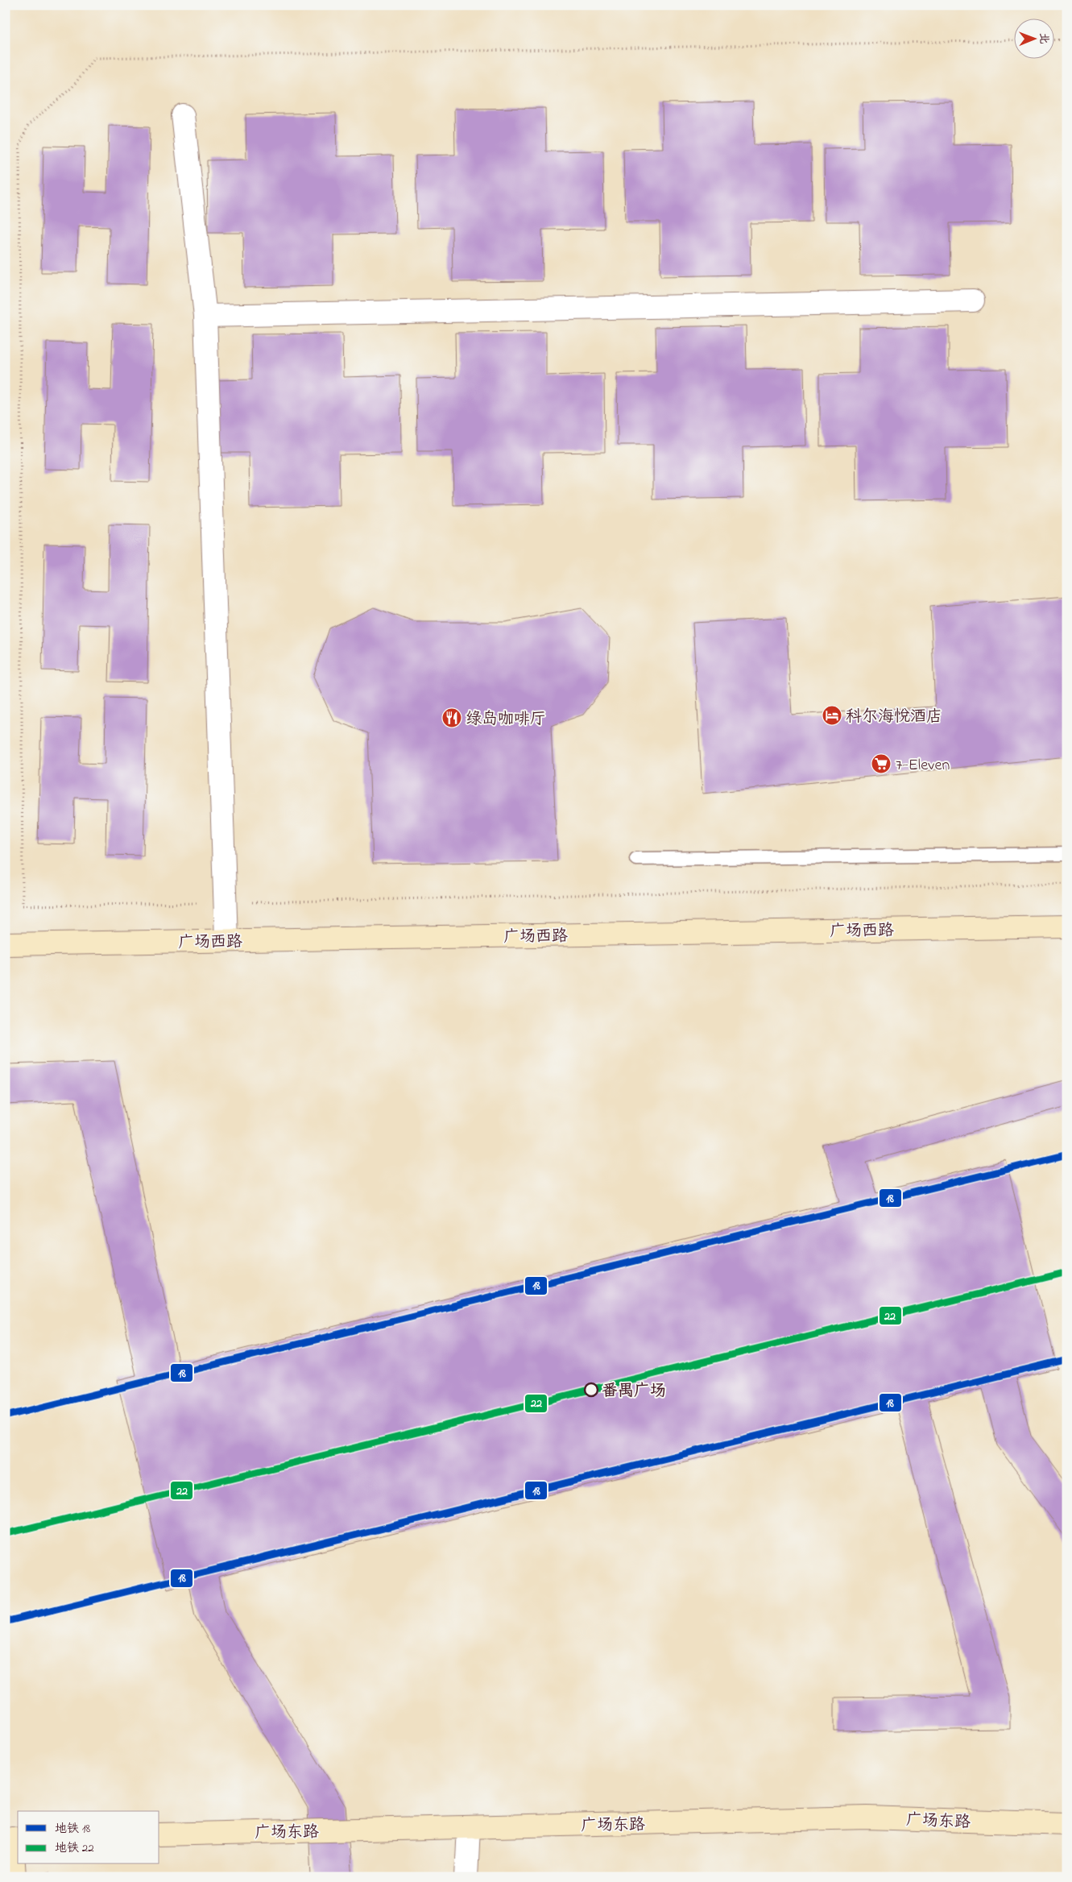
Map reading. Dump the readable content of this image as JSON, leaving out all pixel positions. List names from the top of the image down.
{
  "streets": {
    "street": ["广场西路", "广场东路"]
  },
  "places": {
    "hotel": ["科尔海悦酒店"],
    "restaurant": ["绿岛咖啡厅"],
    "supermarket": ["7-Eleven"],
    "other": ["番禺广场"]
  },
  "lines": ["metro line 18", "metro line 22"],
  "legend": ["地铁 18", "地铁 22"],
  "north": "right"
}
